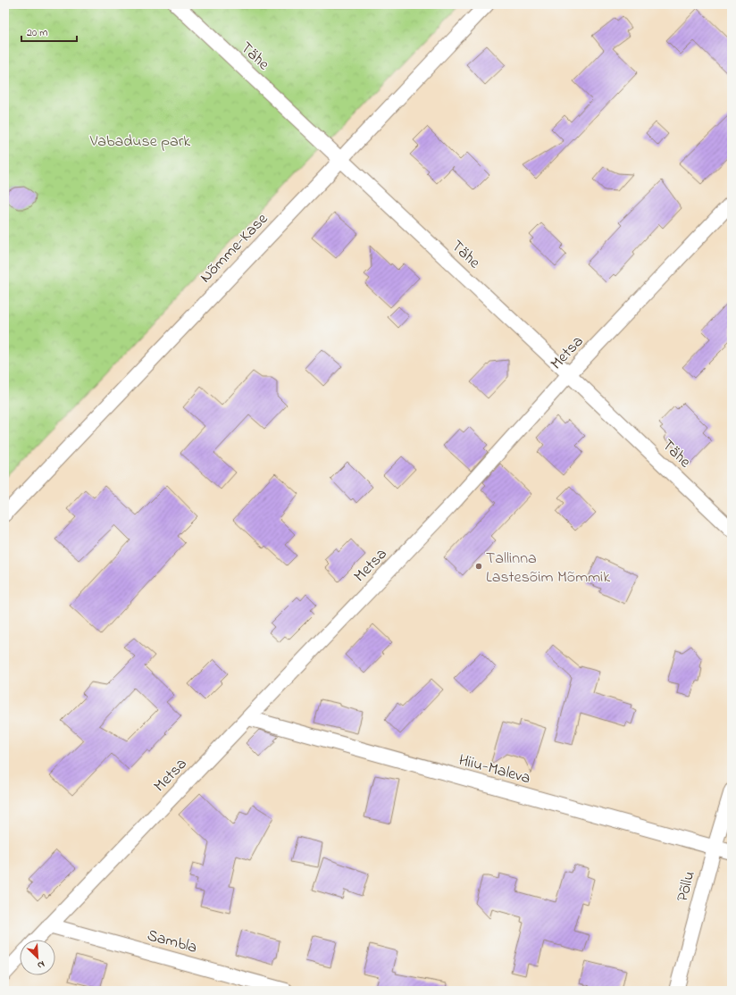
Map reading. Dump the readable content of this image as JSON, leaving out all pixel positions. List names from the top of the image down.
{
  "streets": {
    "street": [
      "Tähe",
      "Nõmme-Kase",
      "Metsa",
      "Hiiu-Maleva",
      "Põllu",
      "Sambla"
    ]
  },
  "crossings": [
    ["Tähe", "Nõmme-Kase"],
    ["Tähe", "Metsa"],
    ["Metsa", "Hiiu-Maleva"],
    ["Metsa", "Sambla"],
    ["Hiiu-Maleva", "Põllu"]
  ],
  "parks": ["Vabaduse park"],
  "places": ["Tallinna Lastesõim Mõmmik"],
  "scale_bar": "20 m",
  "north": "bottom right"
}
